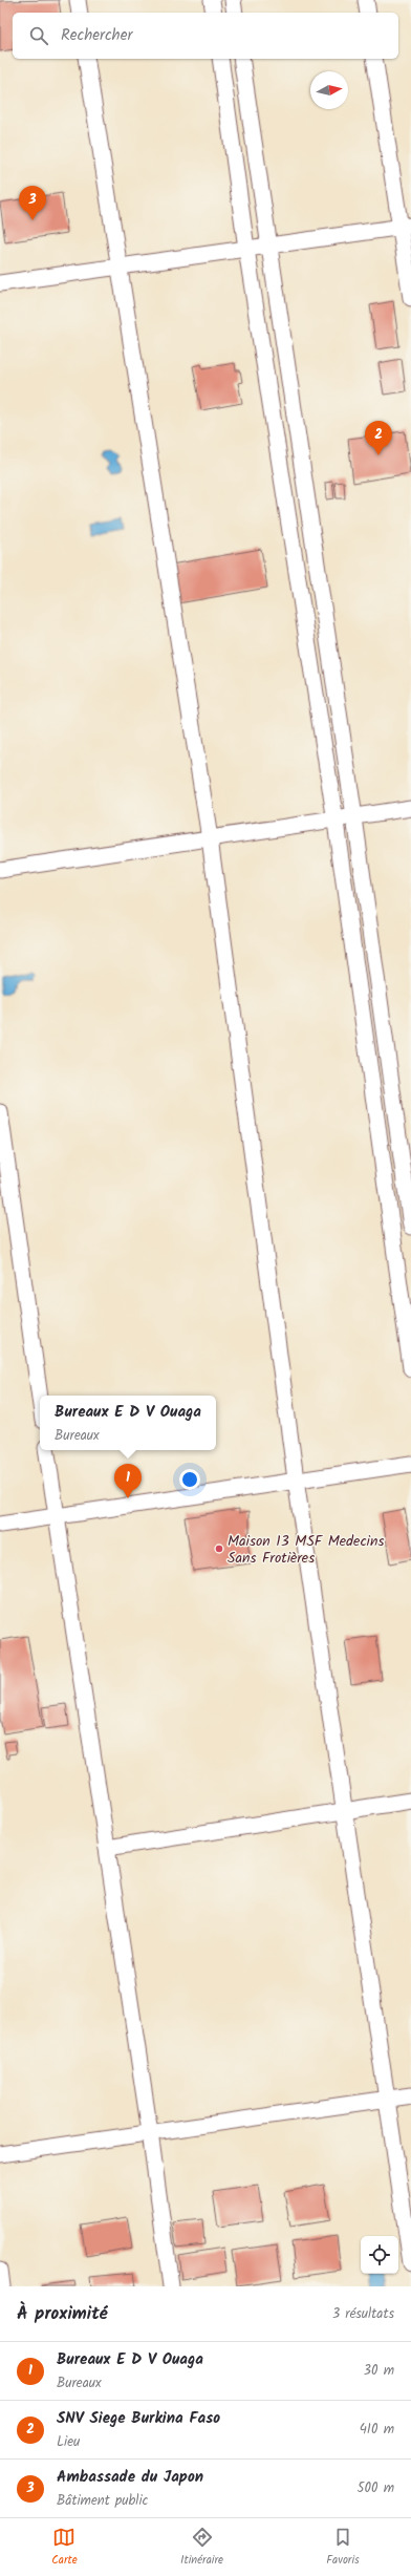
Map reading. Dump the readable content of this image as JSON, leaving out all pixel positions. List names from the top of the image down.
{
  "places": ["Maison 13 MSF Medecins Sans Frotières"],
  "north": "right",
  "page": {
    "search": "Rechercher",
    "pins": ["3", "2", "1"],
    "popup": ["Bureaux E D V Ouaga", "Bureaux"],
    "heading": ["À proximité", "3 résultats"],
    "list": [
      {
        "mark": "1",
        "name": "Bureaux E D V Ouaga",
        "note": "Bureaux",
        "value": "30 m"
      },
      {
        "mark": "2",
        "name": "SNV Siege Burkina Faso",
        "note": "Lieu",
        "value": "410 m"
      },
      {
        "mark": "3",
        "name": "Ambassade du Japon",
        "note": "Bâtiment public",
        "value": "500 m"
      }
    ],
    "nav": ["Carte", "Itinéraire", "Favoris"]
  }
}
